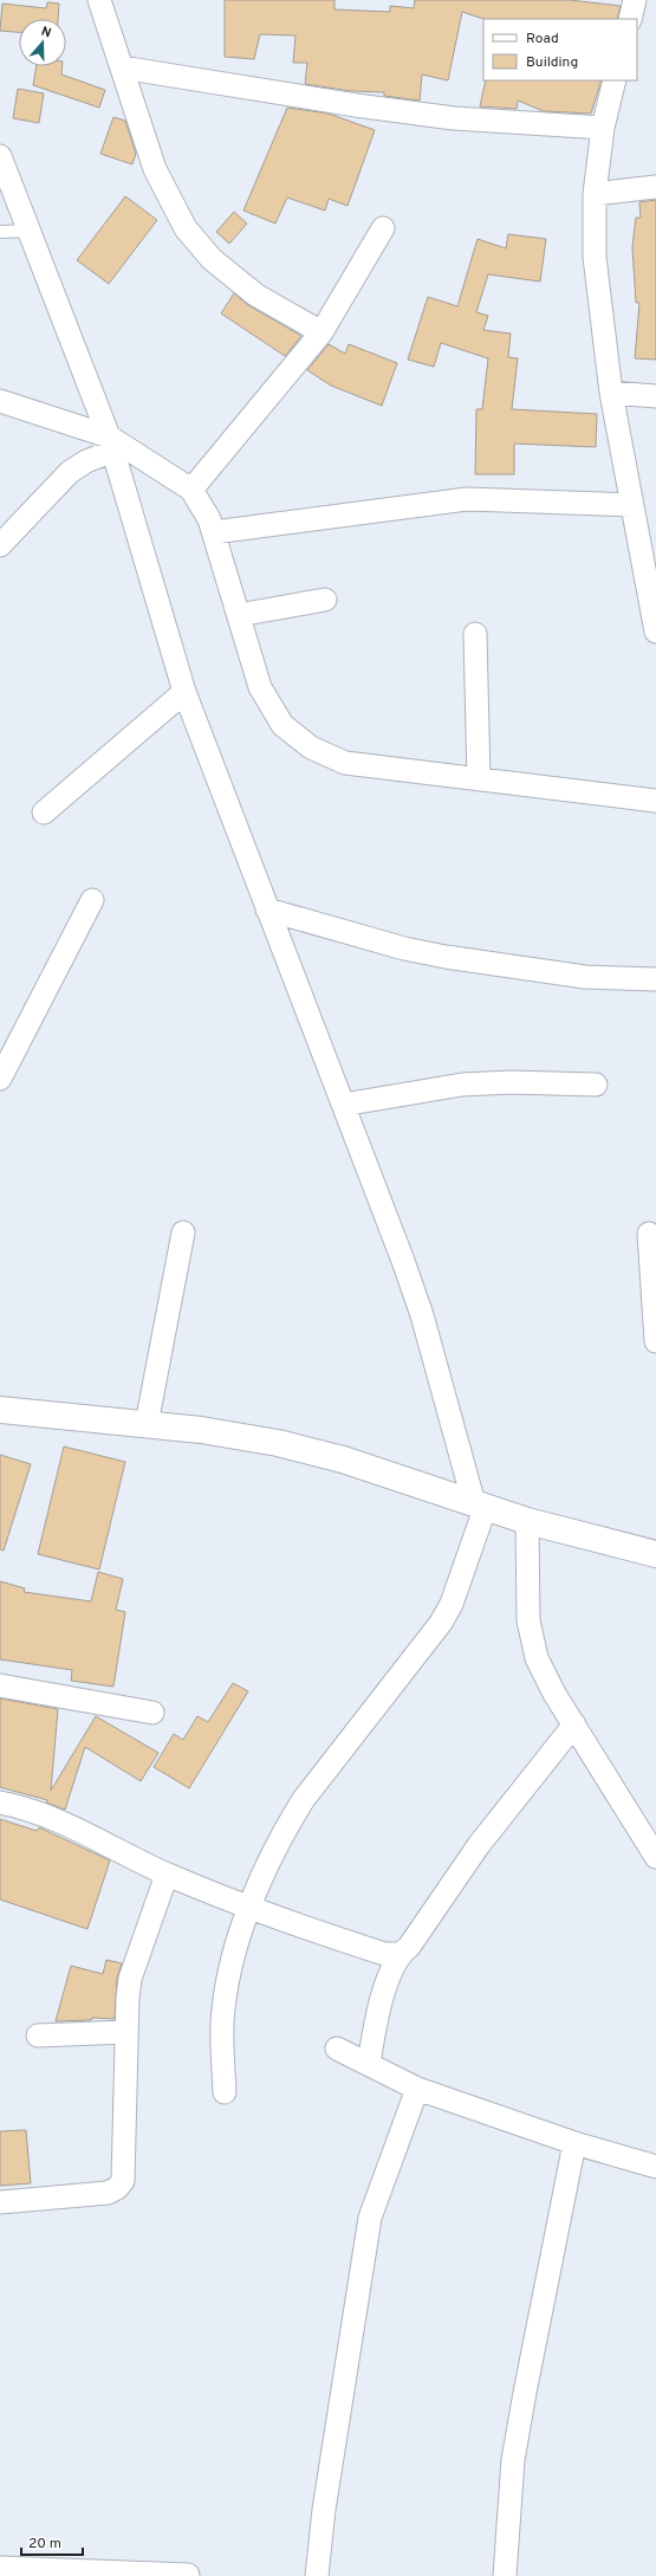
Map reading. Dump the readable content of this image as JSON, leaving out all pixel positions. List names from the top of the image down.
{
  "legend": ["Road", "Building"],
  "scale_bar": "20 m",
  "north": "top"
}
